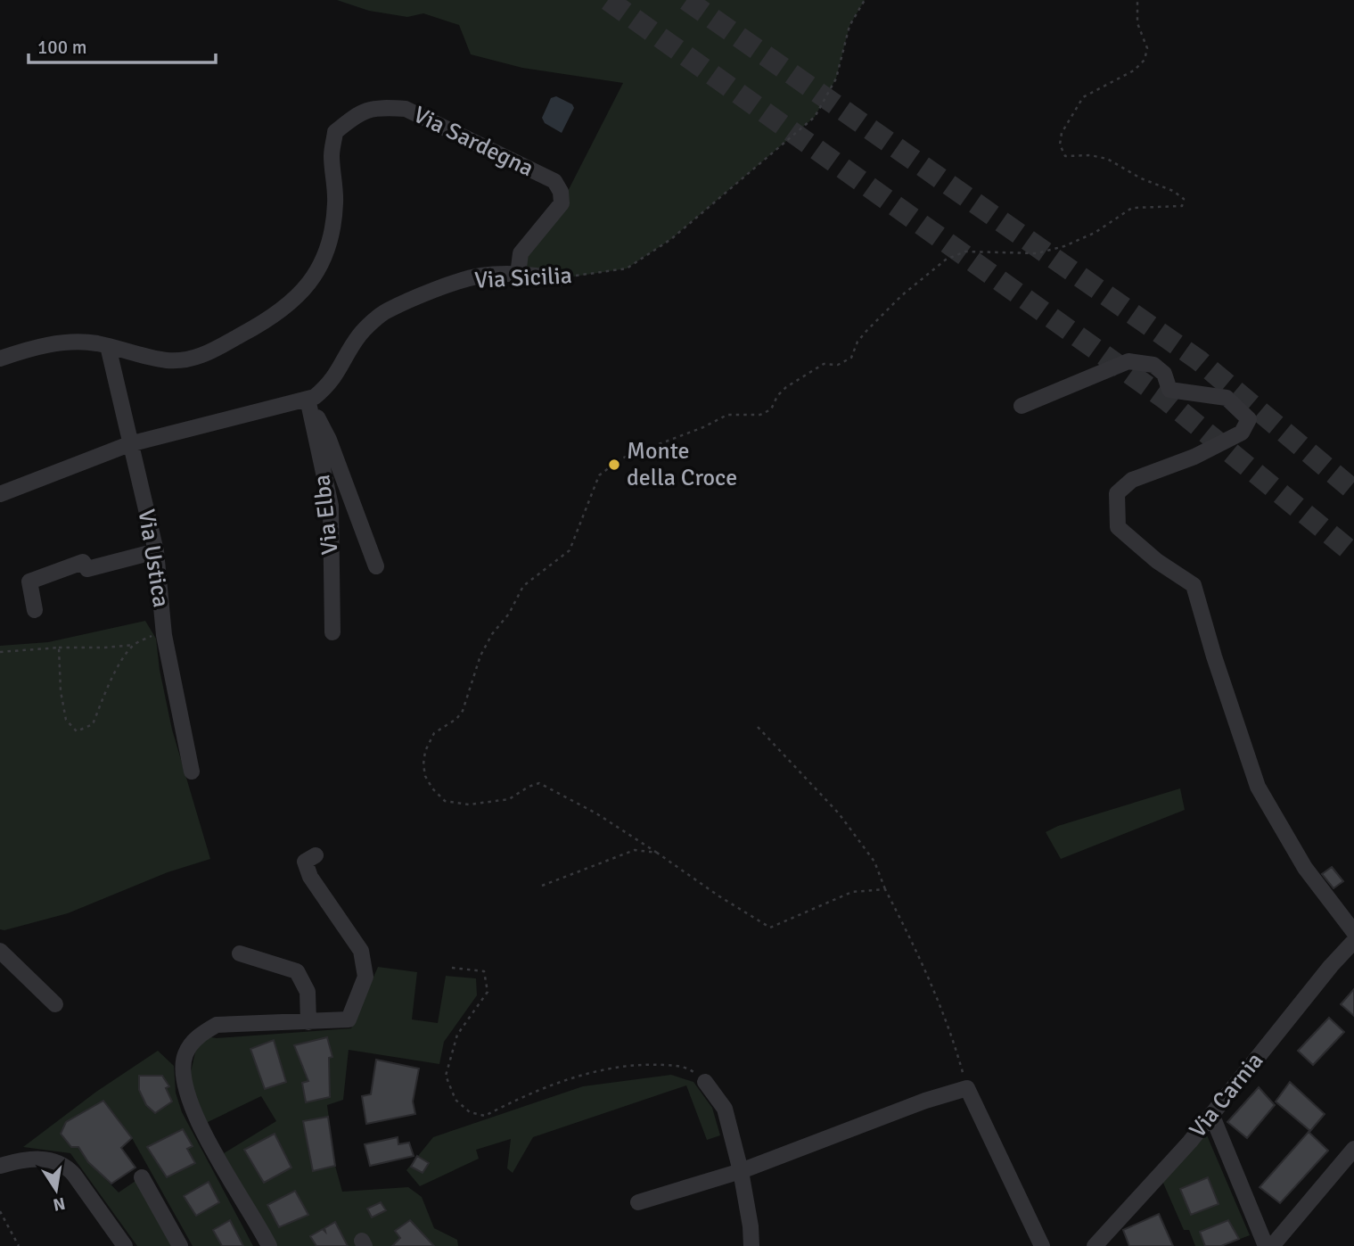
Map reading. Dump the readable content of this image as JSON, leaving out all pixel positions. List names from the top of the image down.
{
  "streets": {
    "street": [
      "Via Sardegna",
      "Via Sicilia",
      "Via Elba",
      "Via Ustica",
      "Via Carnia"
    ]
  },
  "crossings": [
    ["Via Sardegna", "Via Sicilia"],
    ["Via Sardegna", "Via Ustica"],
    ["Via Sicilia", "Via Elba"],
    ["Via Sicilia", "Via Ustica"]
  ],
  "places": ["Monte della Croce"],
  "scale_bar": "100 m",
  "north": "bottom"
}
